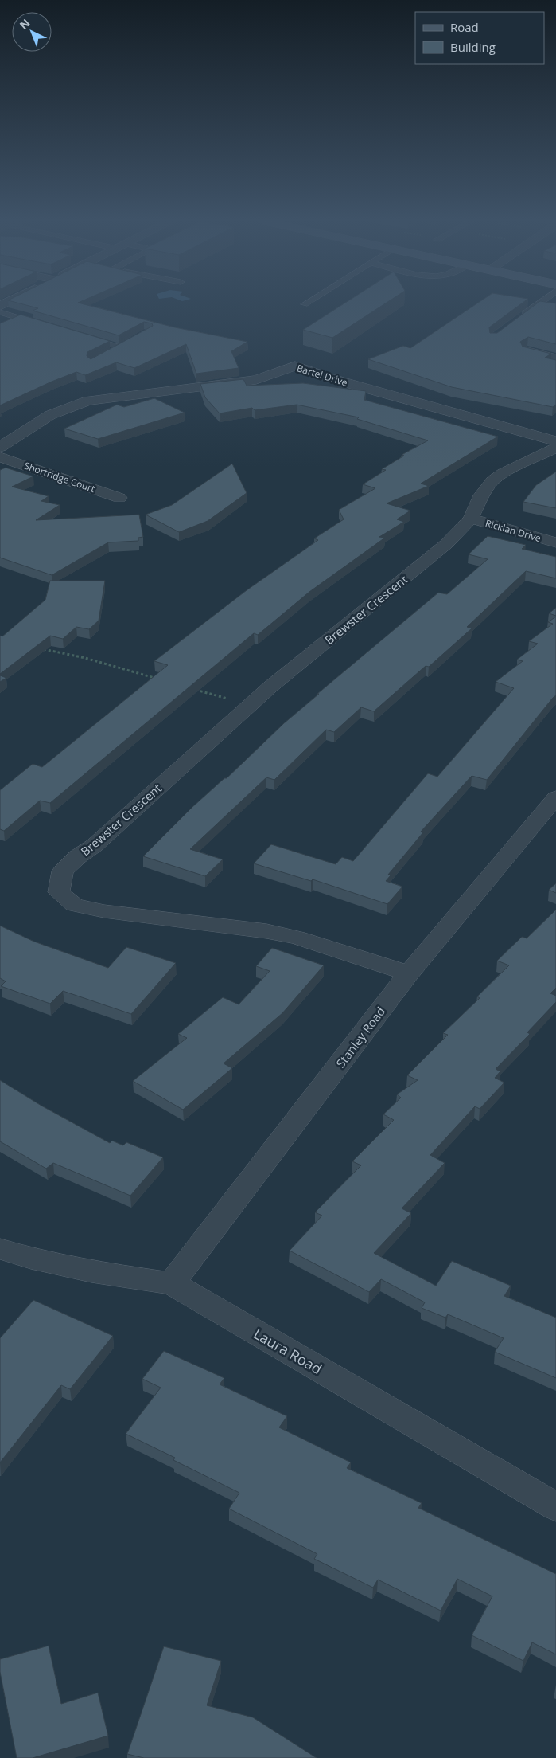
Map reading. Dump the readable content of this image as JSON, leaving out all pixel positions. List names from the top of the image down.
{
  "streets": {
    "street": [
      "Bartel Drive",
      "Shortridge Court",
      "Ricklan Drive",
      "Brewster Crescent",
      "Stanley Road",
      "Laura Road"
    ]
  },
  "crossings": [
    ["Ricklan Drive", "Brewster Crescent"],
    ["Brewster Crescent", "Stanley Road"],
    ["Stanley Road", "Laura Road"]
  ],
  "legend": ["Road", "Building"],
  "north": "top left"
}
